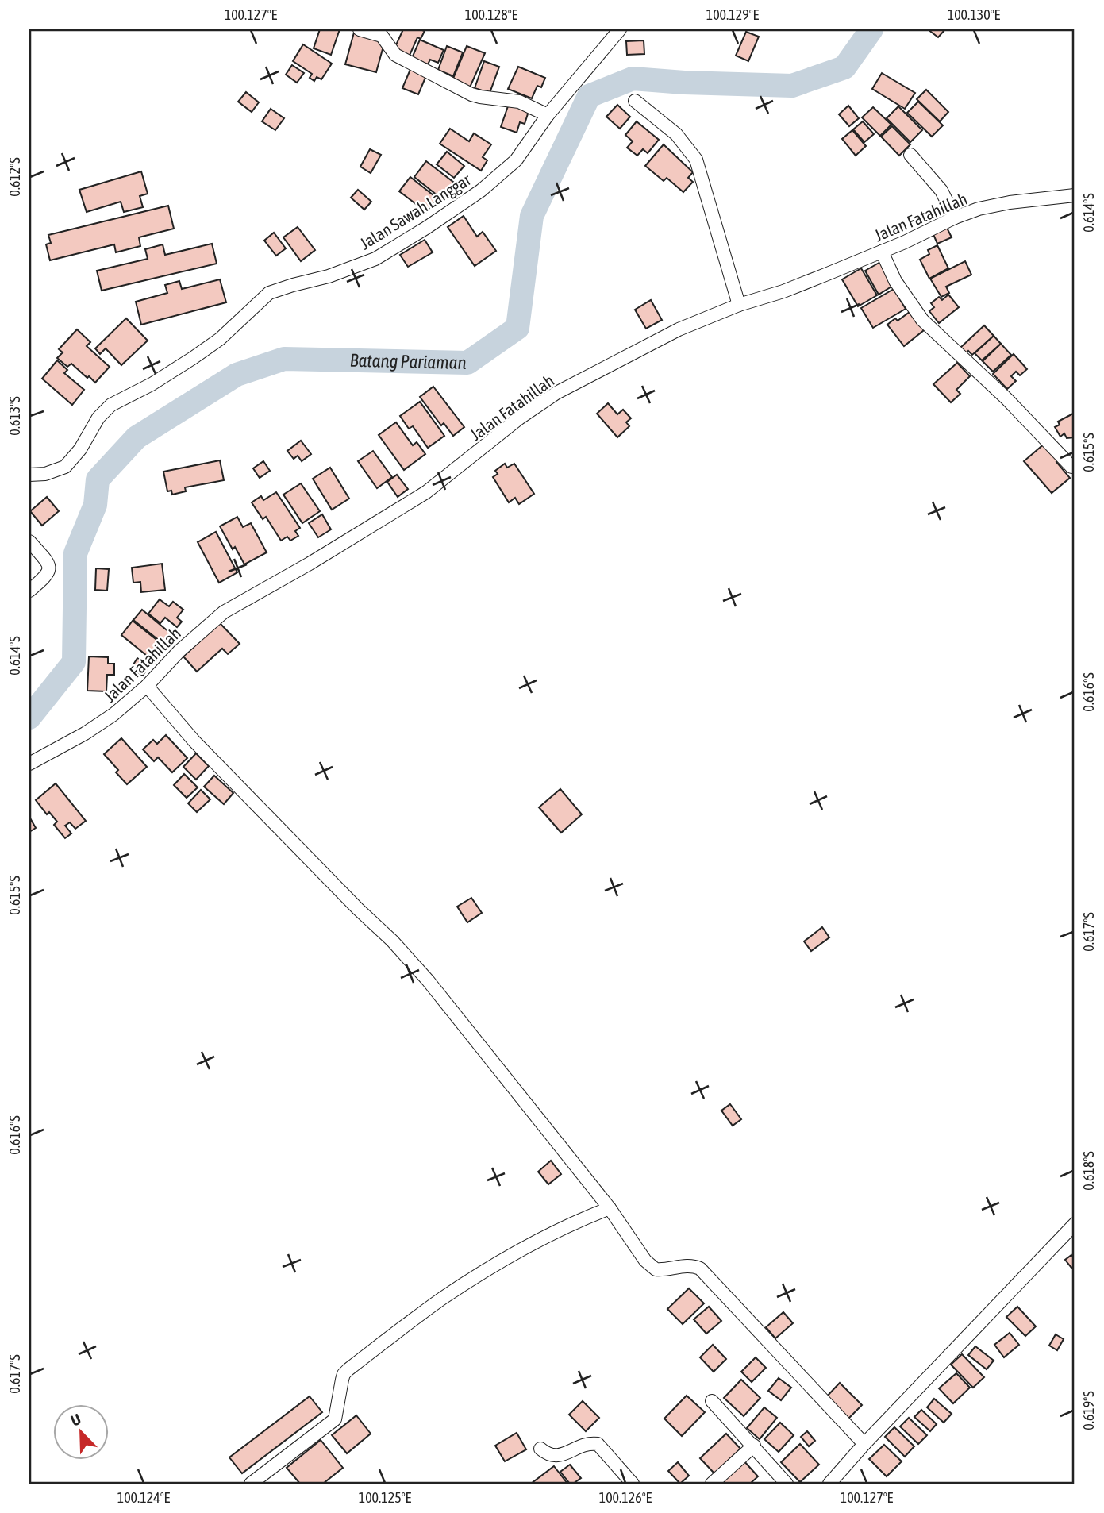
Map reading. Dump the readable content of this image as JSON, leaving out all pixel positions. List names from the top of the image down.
{
  "streets": {
    "street": ["Jalan Sawah Langgar", "Jalan Fatahillah"]
  },
  "water": ["Batang Pariaman"],
  "north": "top left",
  "coordinates": [
    "100.127°E",
    "100.128°E",
    "100.129°E",
    "100.130°E",
    "0.612°S",
    "0.614°S",
    "0.613°S",
    "0.615°S",
    "0.616°S",
    "0.617°S",
    "0.618°S",
    "0.619°S",
    "100.124°E",
    "100.125°E",
    "100.126°E"
  ]
}
